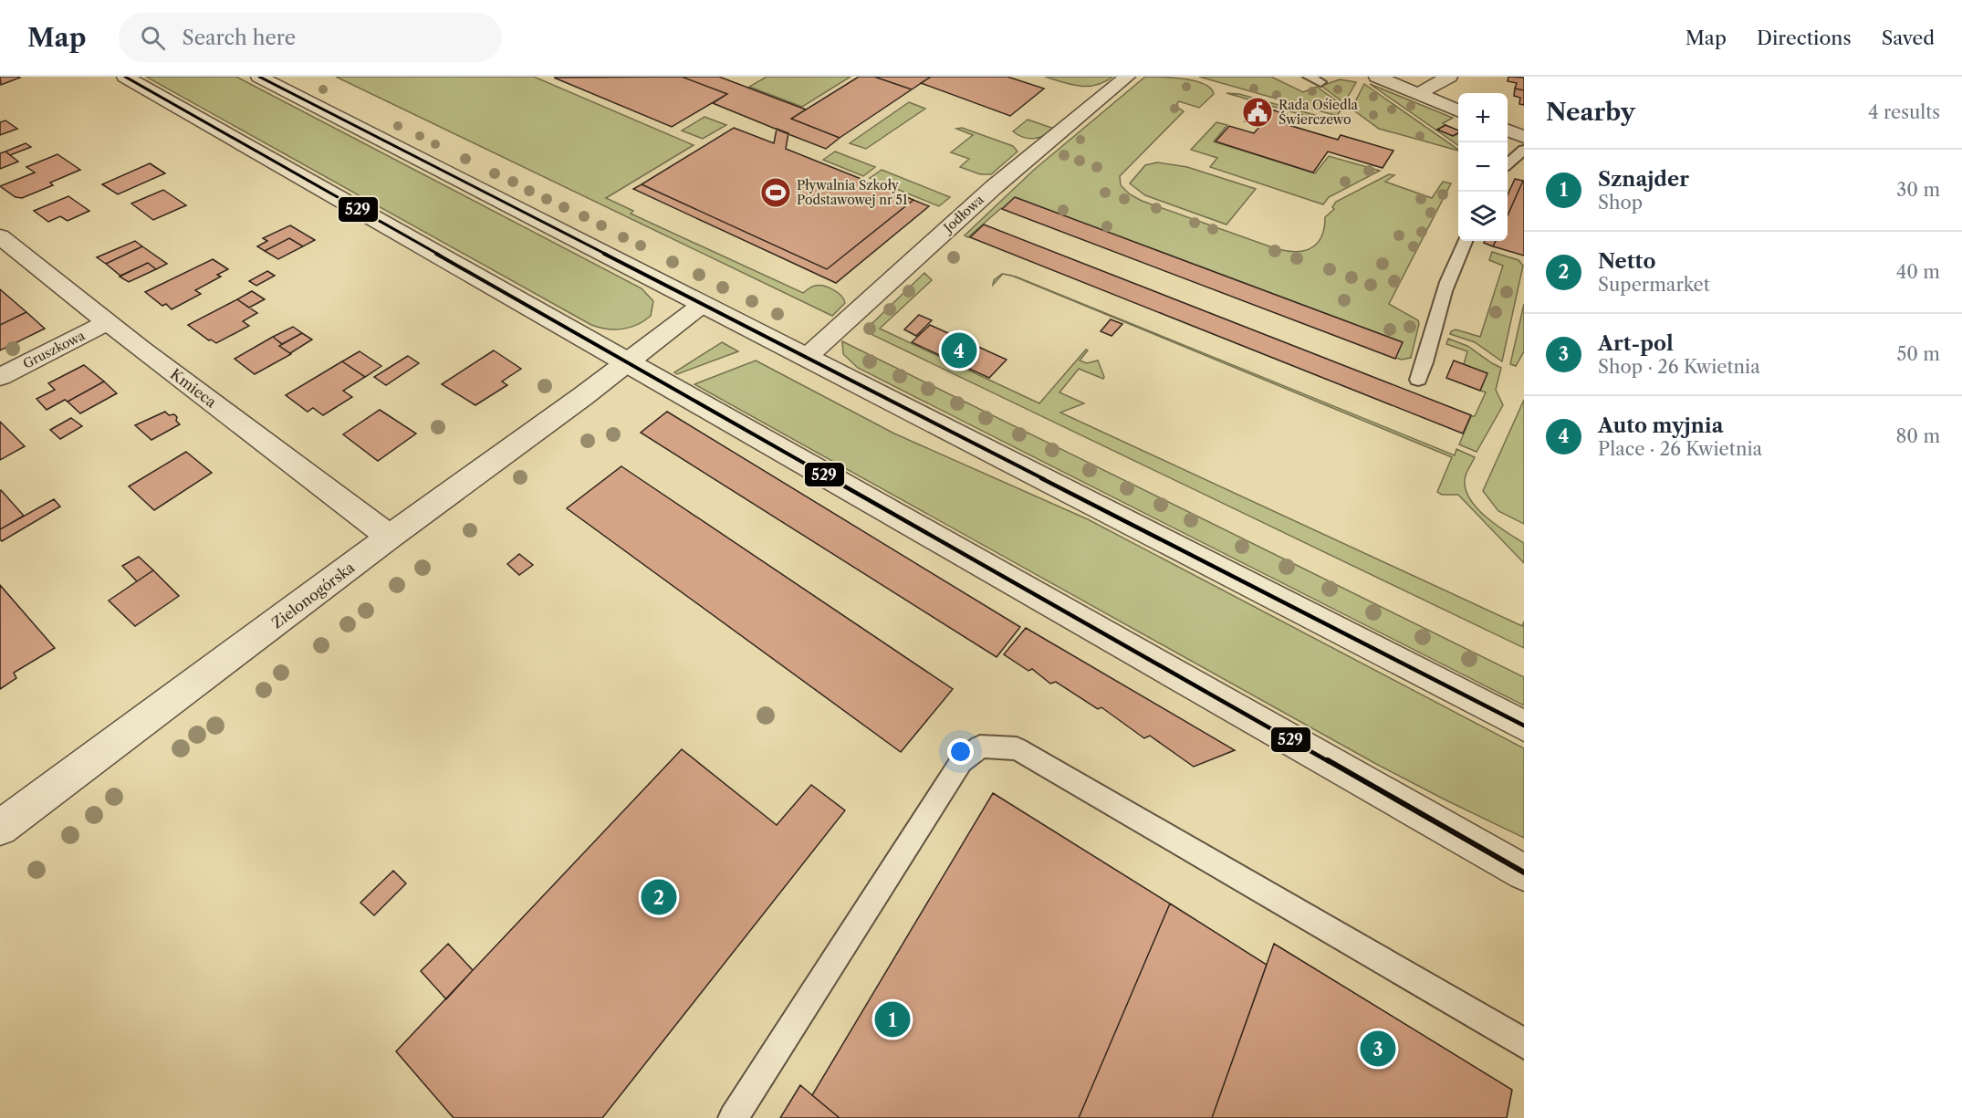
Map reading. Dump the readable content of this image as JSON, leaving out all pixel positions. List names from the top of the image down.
{
  "streets": {
    "street": [
      "Jodłowa",
      "Gruszkowa",
      "Kmieca",
      "Zielonogórska"
    ]
  },
  "crossings": [
    ["Gruszkowa", "Kmieca"],
    ["Kmieca", "Zielonogórska"]
  ],
  "places": {
    "public building": ["Rada Ośiedla Świerczewo"],
    "sports": ["Pływalnia Szkoły Podstawowej nr 51"]
  },
  "lines": ["transit line 529"],
  "page": {
    "header": "Map",
    "search": "Search here",
    "nav": ["Map", "Directions", "Saved"],
    "heading": ["Nearby", "4 results"],
    "map_buttons": ["+", "−"],
    "list": [
      {
        "mark": "1",
        "name": "Sznajder",
        "note": "Shop",
        "value": "30 m"
      },
      {
        "mark": "2",
        "name": "Netto",
        "note": "Supermarket",
        "value": "40 m"
      },
      {
        "mark": "3",
        "name": "Art-pol",
        "note": "Shop · 26 Kwietnia",
        "value": "50 m"
      },
      {
        "mark": "4",
        "name": "Auto myjnia",
        "note": "Place · 26 Kwietnia",
        "value": "80 m"
      }
    ],
    "pins": [
      "4",
      "2",
      "1",
      "3"
    ]
  }
}
